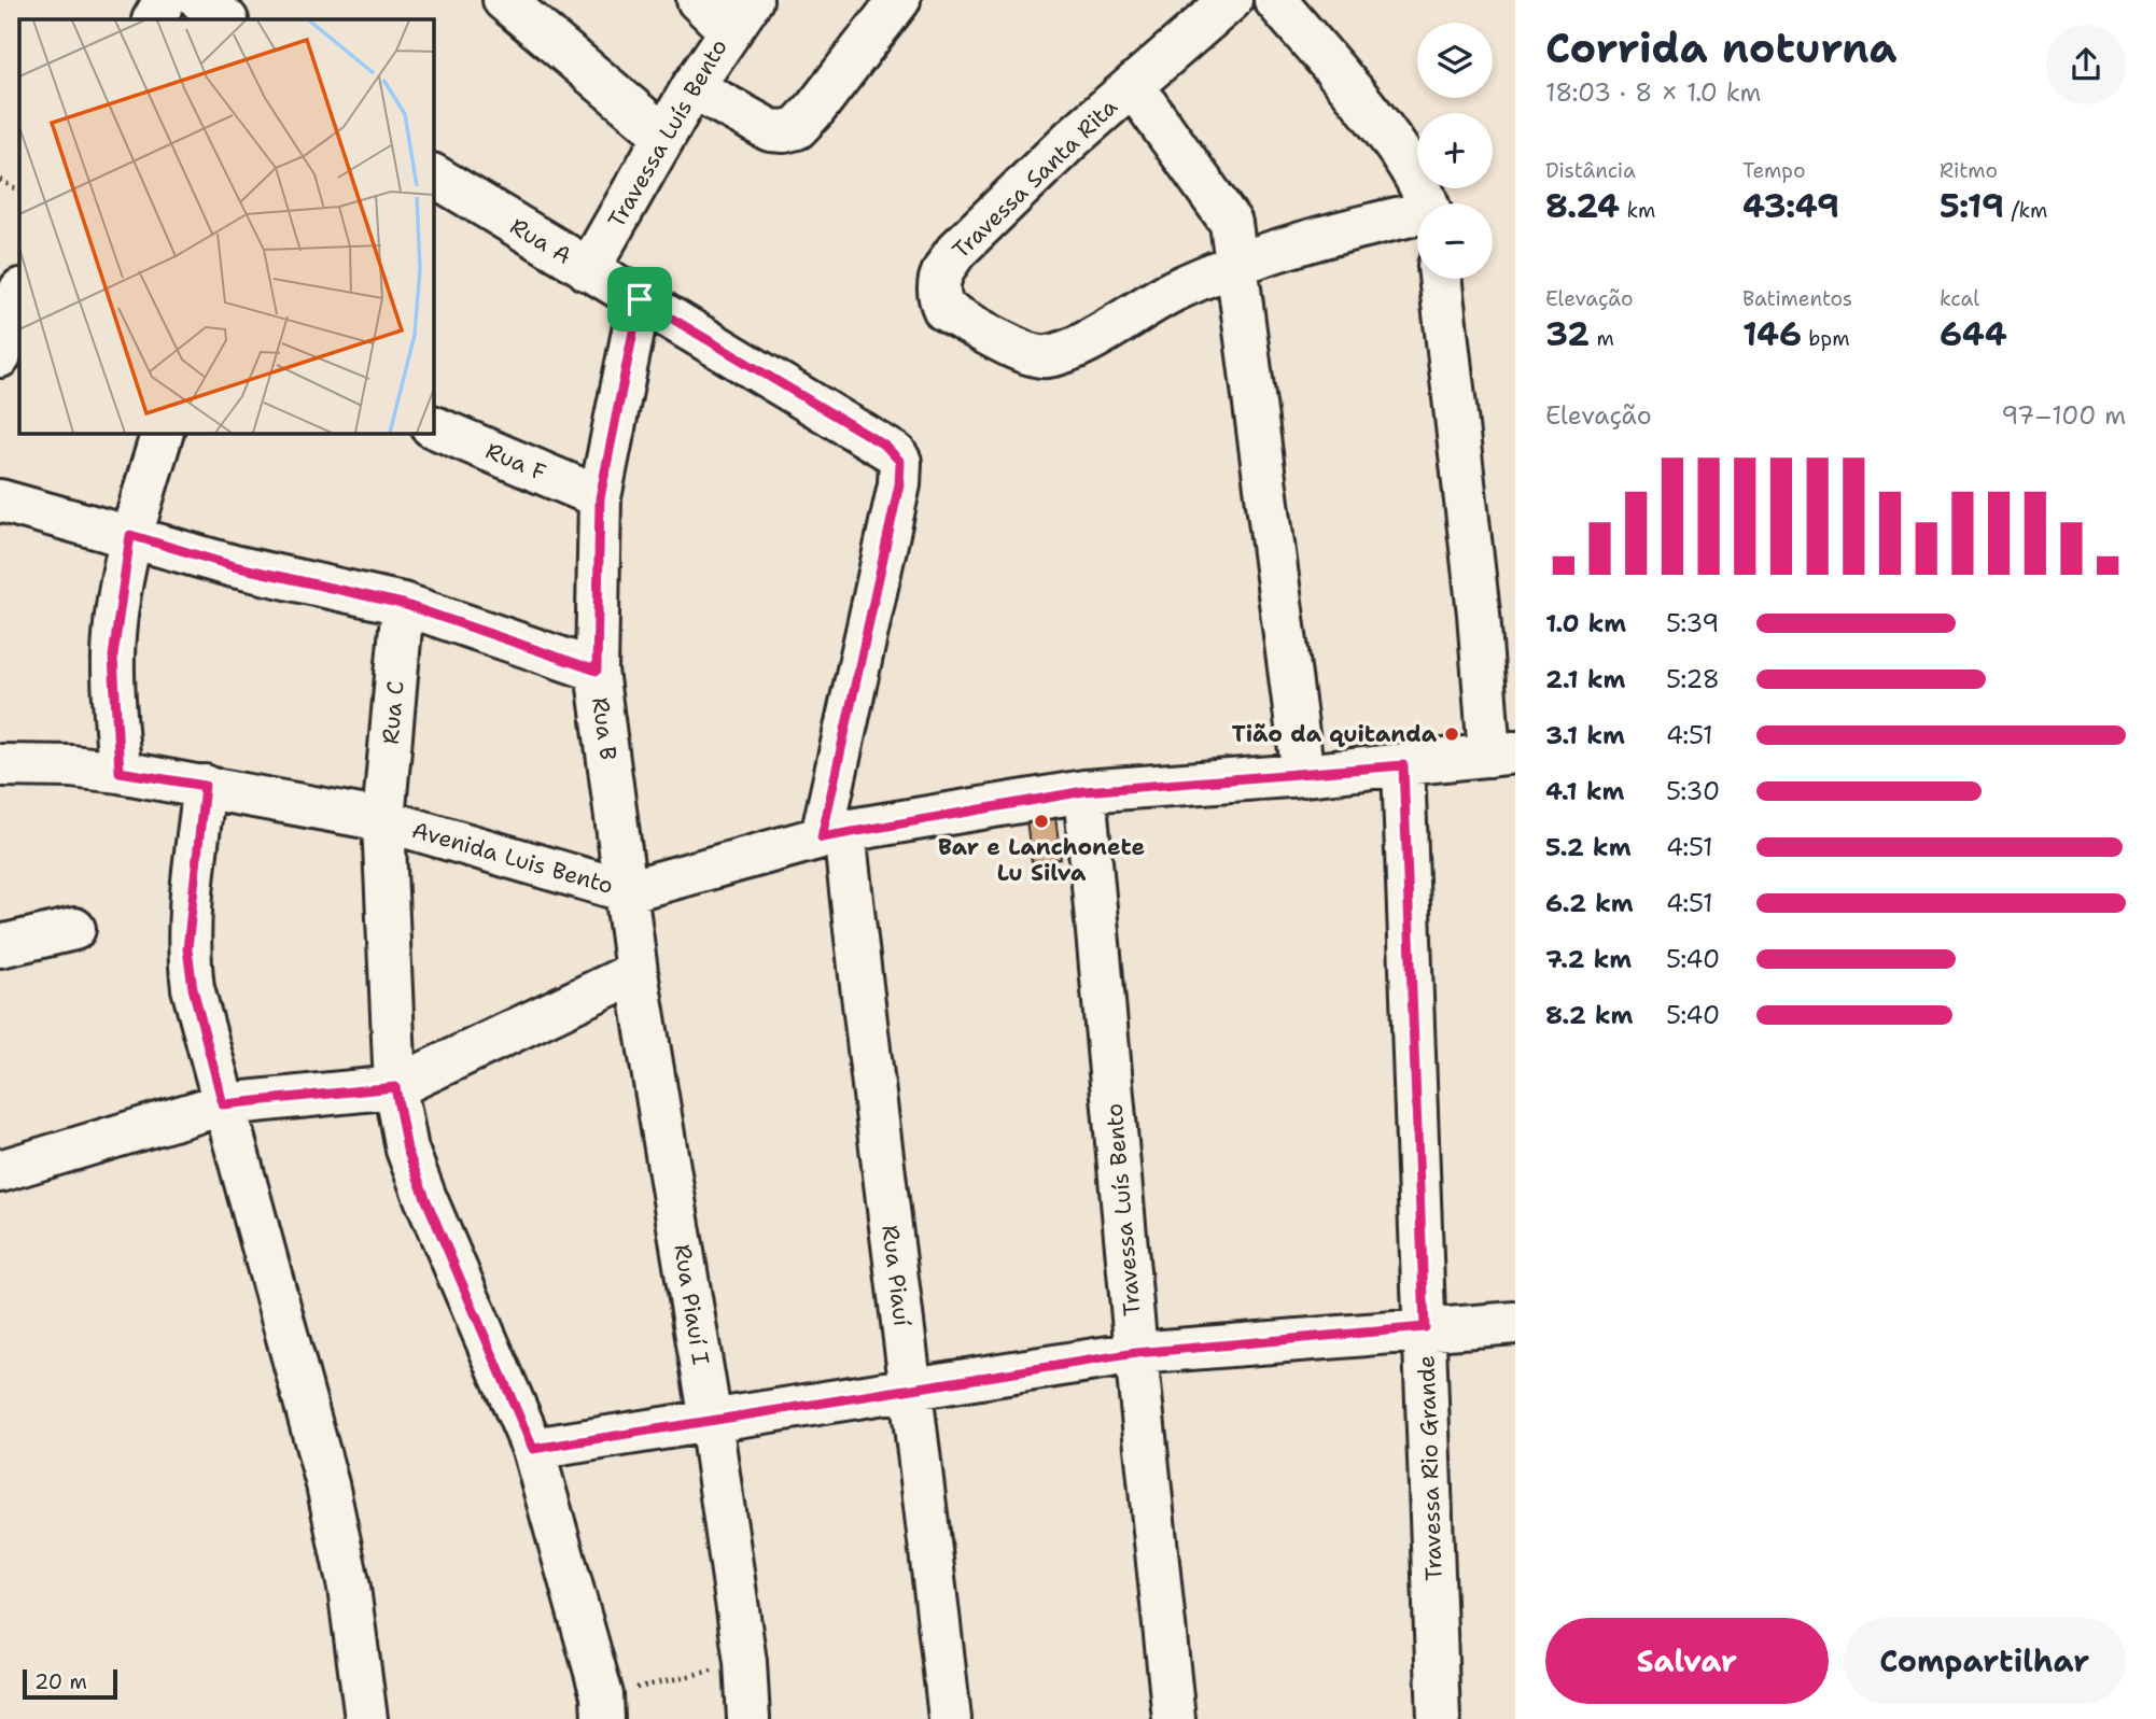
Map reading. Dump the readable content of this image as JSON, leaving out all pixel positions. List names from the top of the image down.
{
  "streets": {
    "street": [
      "Travessa Luís Bento",
      "Travessa Santa Rita",
      "Rua A",
      "Rua F",
      "Rua C",
      "Rua B",
      "Avenida Luis Bento",
      "Rua Piauí",
      "Rua Piauí I",
      "Travessa Rio Grande"
    ]
  },
  "crossings": [
    ["Travessa Luís Bento", "Rua A"],
    ["Travessa Luís Bento", "Avenida Luis Bento"],
    ["Travessa Santa Rita", "Avenida Luis Bento"],
    ["Rua A", "Rua B"],
    ["Rua A", "Avenida Luis Bento"],
    ["Rua A", "Rua Piauí"],
    ["Rua F", "Rua B"],
    ["Rua C", "Avenida Luis Bento"],
    ["Rua B", "Avenida Luis Bento"],
    ["Rua B", "Rua Piauí I"],
    ["Avenida Luis Bento", "Rua Piauí"],
    ["Avenida Luis Bento", "Rua Piauí I"],
    ["Avenida Luis Bento", "Travessa Rio Grande"]
  ],
  "places": ["Tião da quitanda", "Bar e Lanchonete Lu Silva"],
  "scale_bar": "20 m",
  "page": {
    "heading": ["Corrida noturna", "18:03 · 8 × 1.0 km"],
    "map_buttons": ["+", "−"],
    "stats": [
      ["Distância", "8.24 km"],
      ["Tempo", "43:49"],
      ["Ritmo", "5:19 /km"],
      ["Elevação", "32 m"],
      ["Batimentos", "146 bpm"],
      ["kcal", "644"]
    ],
    "chart": ["Elevação", "97–100 m"],
    "list": [
      {
        "name": "1.0 km",
        "note": "5:39"
      },
      {
        "name": "2.1 km",
        "note": "5:28"
      },
      {
        "name": "3.1 km",
        "note": "4:51"
      },
      {
        "name": "4.1 km",
        "note": "5:30"
      },
      {
        "name": "5.2 km",
        "note": "4:51"
      },
      {
        "name": "6.2 km",
        "note": "4:51"
      },
      {
        "name": "7.2 km",
        "note": "5:40"
      },
      {
        "name": "8.2 km",
        "note": "5:40"
      }
    ],
    "buttons": ["Salvar", "Compartilhar"],
    "scale": "20 m"
  }
}
